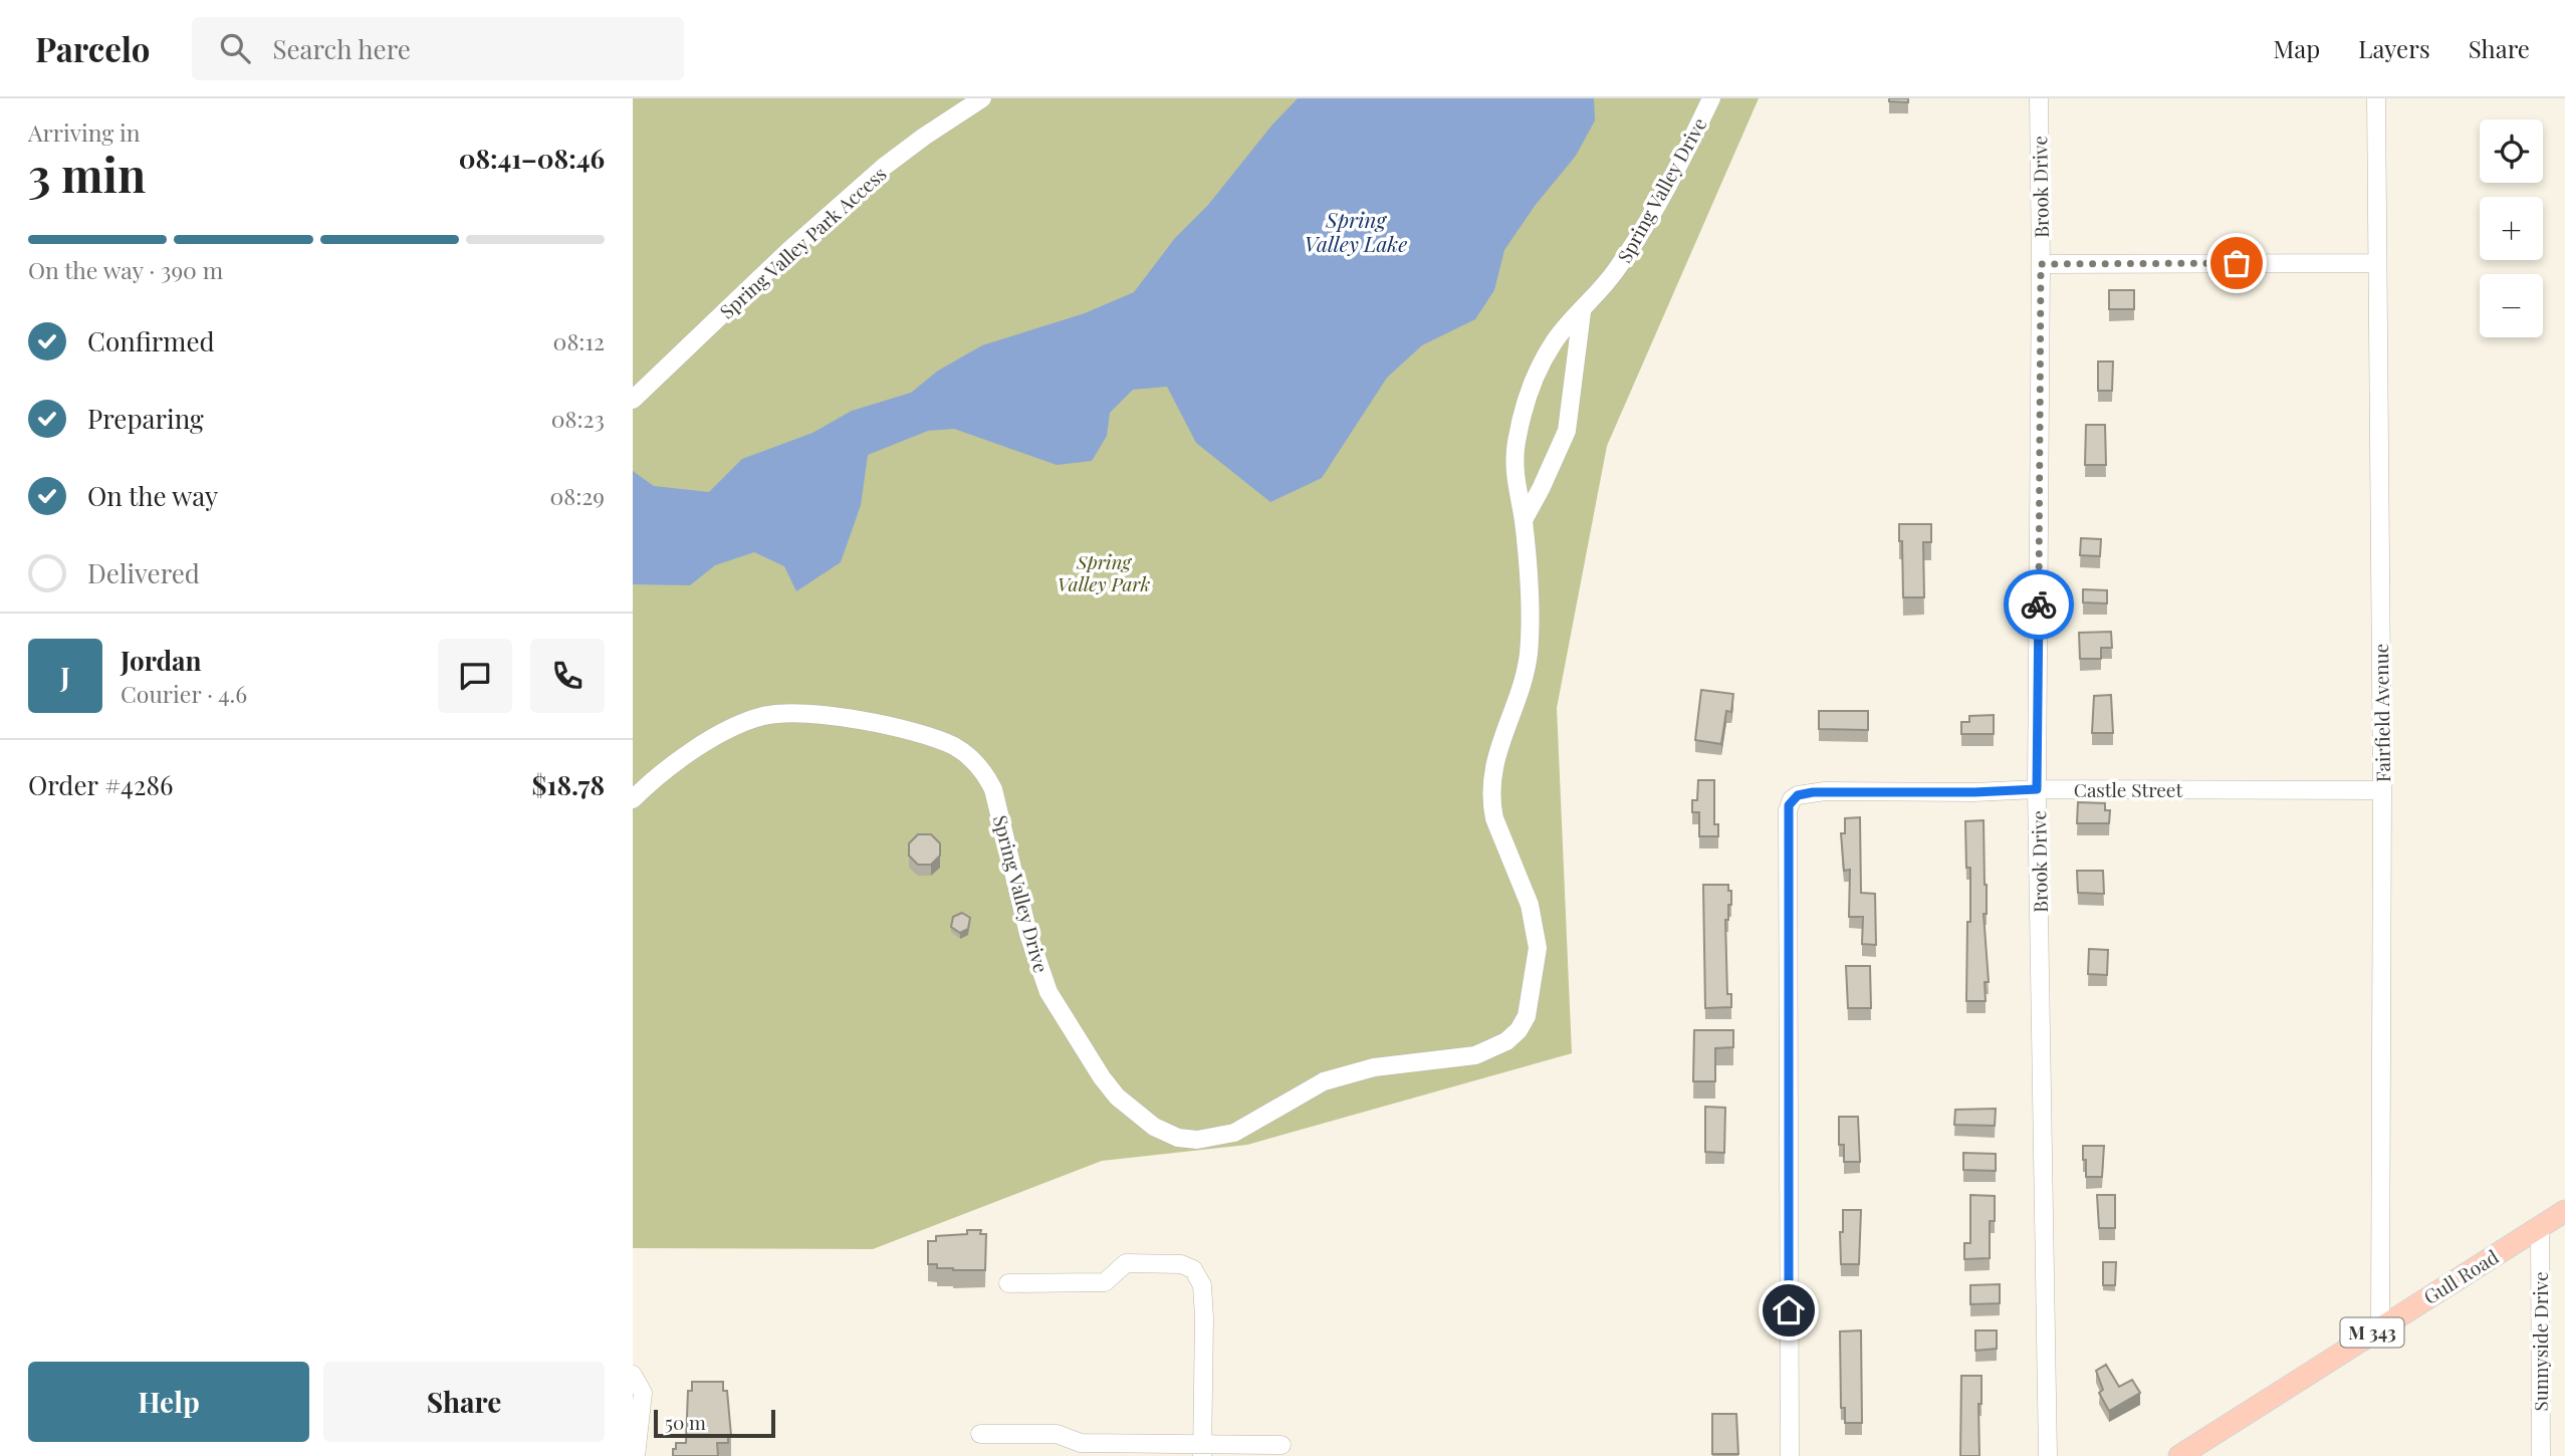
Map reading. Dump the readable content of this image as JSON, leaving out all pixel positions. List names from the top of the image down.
{
  "streets": {
    "main road": ["Gull Road", "M 343"],
    "street": [
      "Brook Drive",
      "Spring Valley Drive",
      "Spring Valley Park Access",
      "Fairfield Avenue",
      "Castle Street",
      "Sunnyside Drive"
    ]
  },
  "crossings": [
    ["Brook Drive", "Castle Street"],
    ["Fairfield Avenue", "Castle Street"],
    ["Fairfield Avenue", "Gull Road"],
    ["Gull Road", "Sunnyside Drive"]
  ],
  "water": ["Spring Valley Lake"],
  "parks": ["Spring Valley Park"],
  "scale_bar": "50 m",
  "page": {
    "header": "Parcelo",
    "search": "Search here",
    "nav": ["Map", "Layers", "Share"],
    "heading": ["3 min", "Arriving in", "08:41–08:46"],
    "panel": [
      "Jordan",
      "Courier · 4.6",
      "Order #4286",
      "$18.78"
    ],
    "map_buttons": ["+", "−"],
    "bar": "On the way · 390 m",
    "list": [
      ["Confirmed", "08:12"],
      ["Preparing", "08:23"],
      ["On the way", "08:29"],
      "Delivered"
    ],
    "round": "J",
    "buttons": ["Help", "Share"],
    "scale": "50 m"
  }
}
